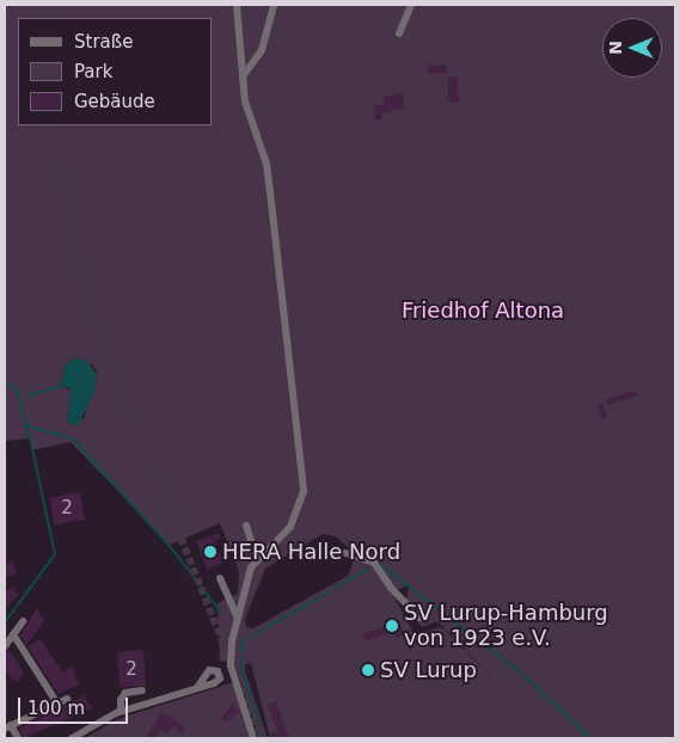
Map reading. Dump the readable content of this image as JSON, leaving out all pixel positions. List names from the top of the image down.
{
  "parks": ["Friedhof Altona"],
  "places": ["HERA Halle Nord", "SV Lurup-Hamburg von 1923 e.V.", "SV Lurup"],
  "house_numbers": ["2", "2"],
  "legend": ["Straße", "Park", "Gebäude"],
  "scale_bar": "100 m",
  "north": "left"
}
